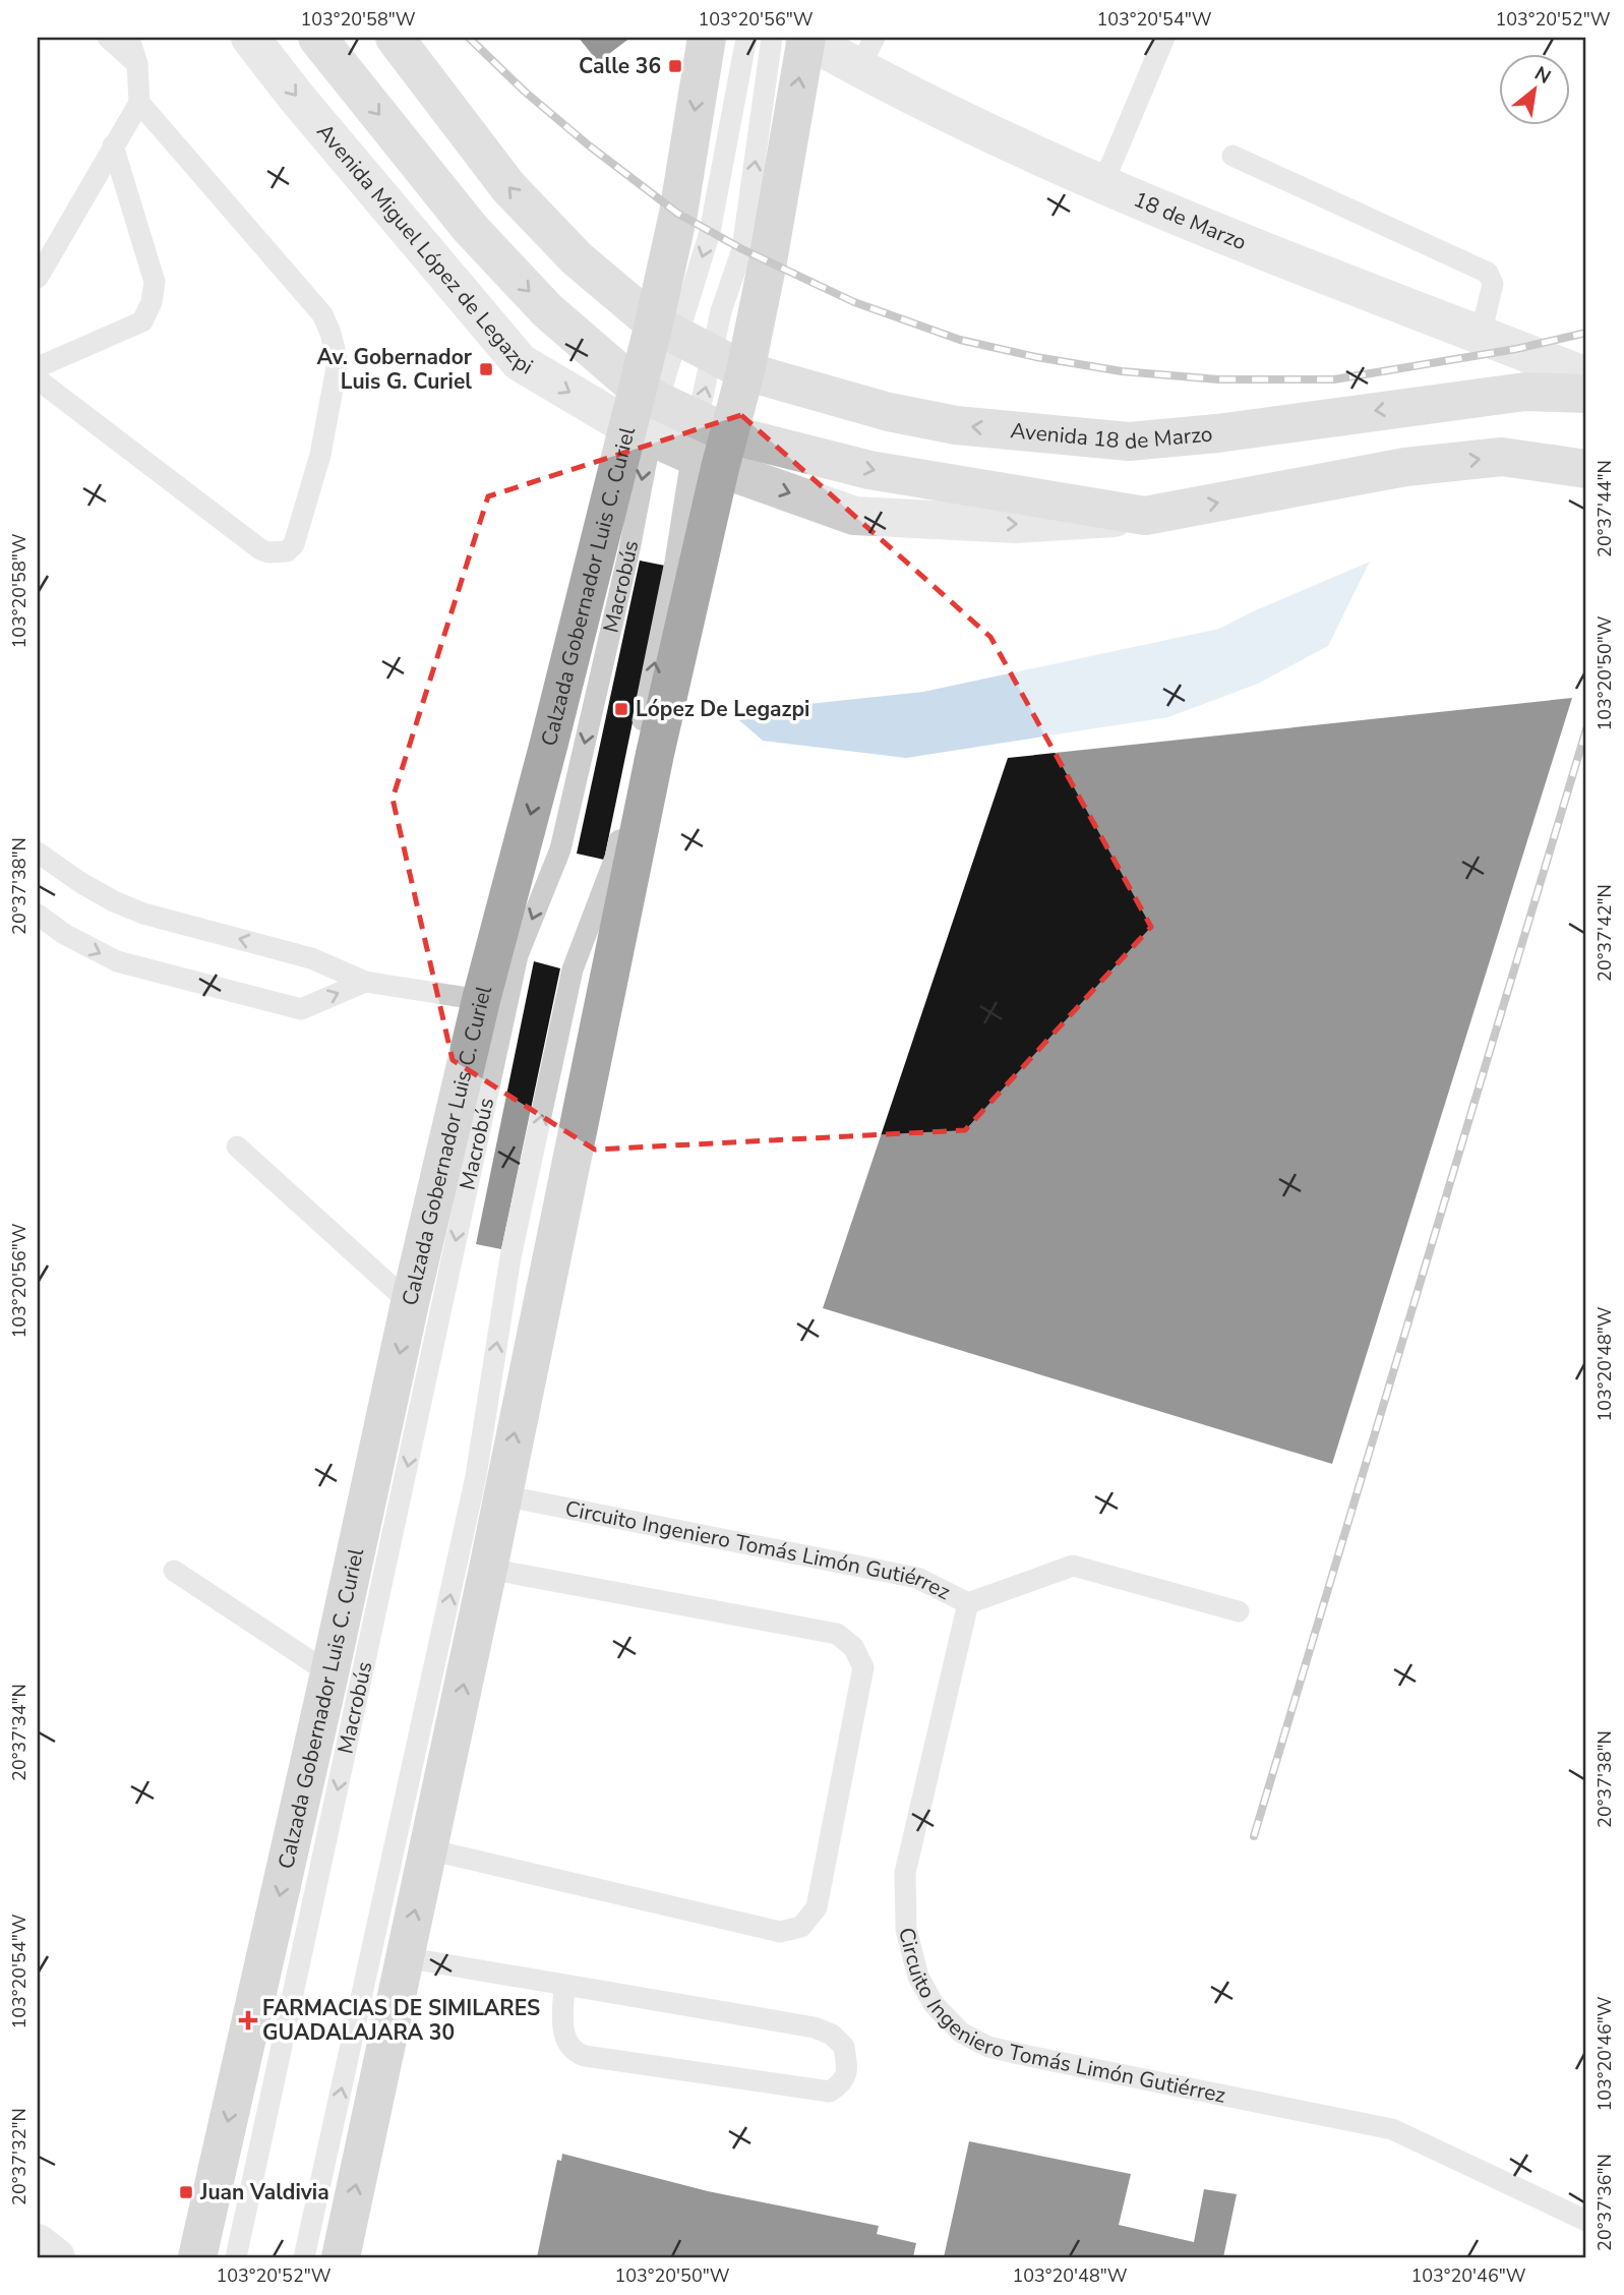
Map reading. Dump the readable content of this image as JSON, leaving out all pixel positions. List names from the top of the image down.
{
  "streets": {
    "main road": ["Calzada Gobernador Luis C. Curiel"],
    "street": ["18 de Marzo", "Avenida Miguel López de Legazpi", "Avenida 18 de Marzo"],
    "lane": ["Macrobús", "Circuito Ingeniero Tomás Limón Gutiérrez"]
  },
  "crossings": [
    ["Avenida Miguel López de Legazpi", "Macrobús"],
    ["Avenida Miguel López de Legazpi", "Calzada Gobernador Luis C. Curiel"],
    ["Avenida 18 de Marzo", "Calzada Gobernador Luis C. Curiel"],
    ["Macrobús", "Calzada Gobernador Luis C. Curiel"]
  ],
  "places": {
    "transit": [
      "Calle 36",
      "Av. Gobernador Luis G. Curiel",
      "López De Legazpi",
      "Juan Valdivia"
    ],
    "health": ["FARMACIAS DE SIMILARES GUADALAJARA 30"]
  },
  "north": "top right",
  "coordinates": [
    "103°20'58\"W",
    "103°20'56\"W",
    "103°20'54\"W",
    "103°20'52\"W",
    "20°37'44\"N",
    "103°20'50\"W",
    "20°37'38\"N",
    "20°37'42\"N",
    "103°20'48\"W",
    "20°37'34\"N",
    "103°20'46\"W",
    "20°37'32\"N",
    "20°37'36\"N"
  ]
}
